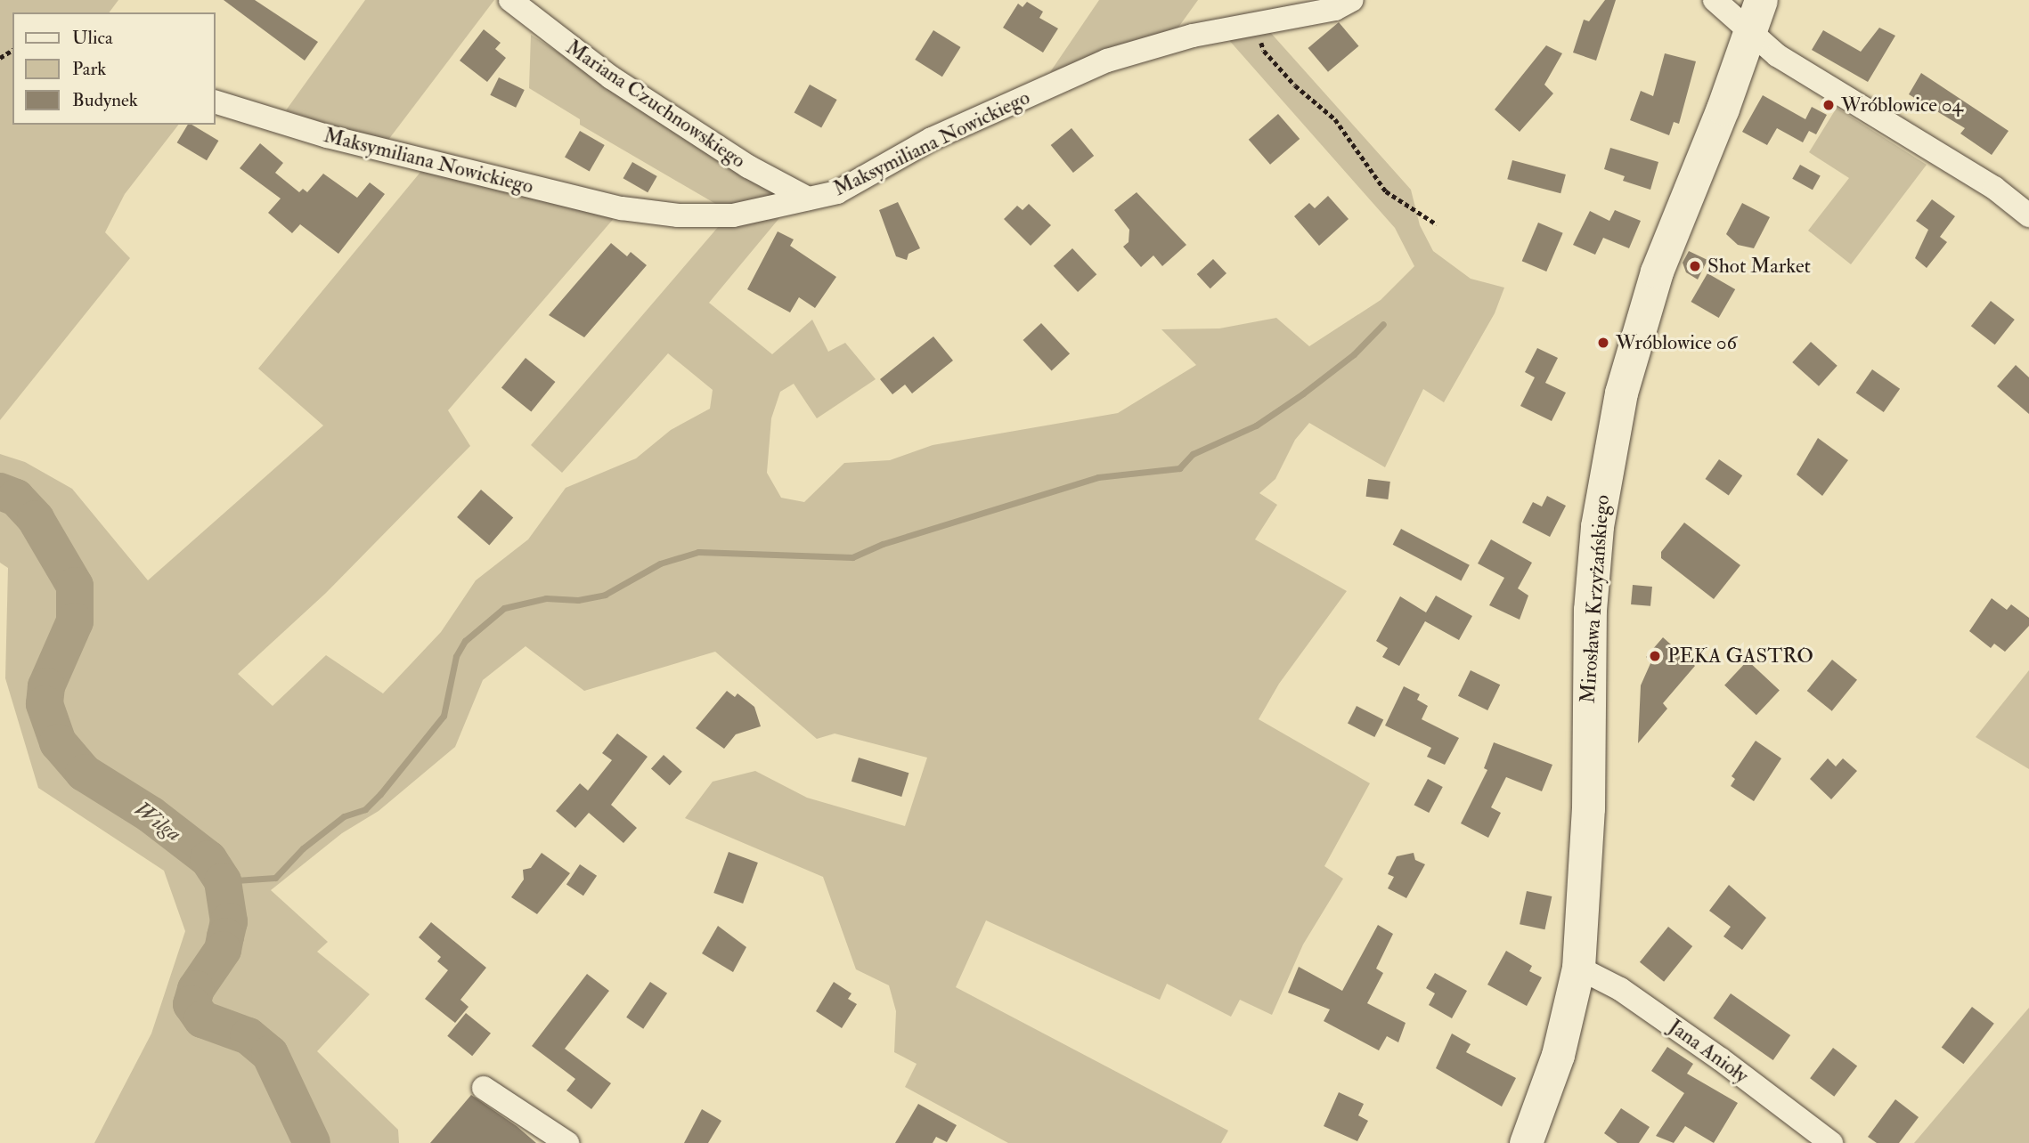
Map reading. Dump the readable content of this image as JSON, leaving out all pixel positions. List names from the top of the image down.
{
  "streets": {
    "street": [
      "Mariana Czuchnowskiego",
      "Maksymiliana Nowickiego",
      "Mirosława Krzyżańskiego",
      "Jana Anioły"
    ]
  },
  "crossings": [
    ["Mariana Czuchnowskiego", "Maksymiliana Nowickiego"],
    ["Mirosława Krzyżańskiego", "Jana Anioły"]
  ],
  "water": ["Wilga"],
  "places": [
    "Wróblowice 04",
    "Shot Market",
    "Wróblowice 06",
    "PEKA GASTRO"
  ],
  "legend": ["Ulica", "Park", "Budynek"]
}
